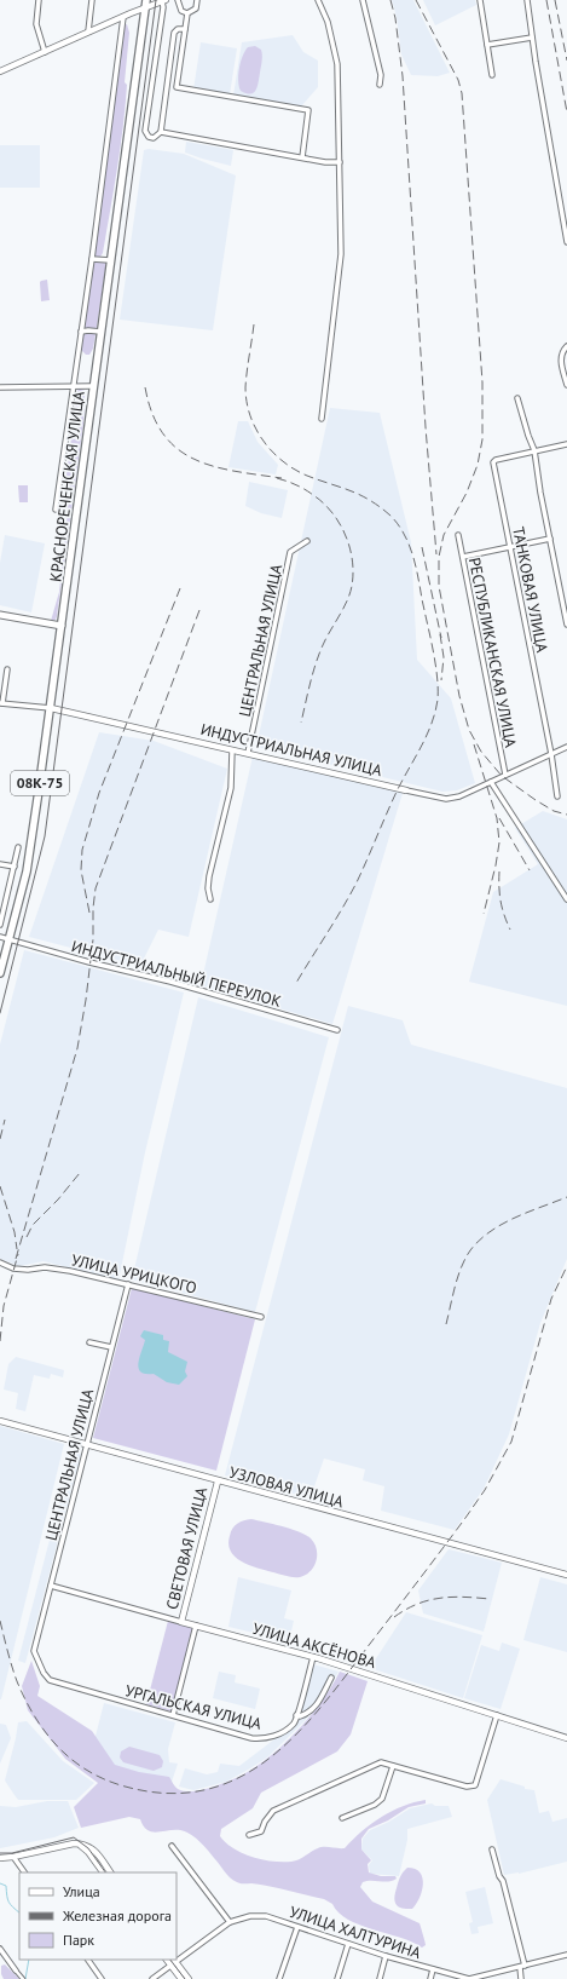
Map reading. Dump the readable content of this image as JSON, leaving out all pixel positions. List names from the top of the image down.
{
  "streets": {
    "main road": ["КРАСНОРЕЧЕНСКАЯ УЛИЦА", "08К-75"],
    "street": [
      "ТАНКОВАЯ УЛИЦА",
      "ЦЕНТРАЛЬНАЯ УЛИЦА",
      "РЕСПУБЛИКАНСКАЯ УЛИЦА",
      "ИНДУСТРИАЛЬНАЯ УЛИЦА",
      "ИНДУСТРИАЛЬНЫЙ ПЕРЕУЛОК",
      "УЛИЦА УРИЦКОГО",
      "УЗЛОВАЯ УЛИЦА",
      "СВЕТОВАЯ УЛИЦА",
      "УЛИЦА АКСЁНОВА",
      "УРГАЛЬСКАЯ УЛИЦА",
      "УЛИЦА ХАЛТУРИНА"
    ]
  },
  "crossings": [
    ["КРАСНОРЕЧЕНСКАЯ УЛИЦА", "ИНДУСТРИАЛЬНАЯ УЛИЦА"],
    ["КРАСНОРЕЧЕНСКАЯ УЛИЦА", "ИНДУСТРИАЛЬНЫЙ ПЕРЕУЛОК"],
    ["ТАНКОВАЯ УЛИЦА", "ИНДУСТРИАЛЬНАЯ УЛИЦА"],
    ["ЦЕНТРАЛЬНАЯ УЛИЦА", "ИНДУСТРИАЛЬНАЯ УЛИЦА"],
    ["ЦЕНТРАЛЬНАЯ УЛИЦА", "УЛИЦА УРИЦКОГО"],
    ["ЦЕНТРАЛЬНАЯ УЛИЦА", "УЗЛОВАЯ УЛИЦА"],
    ["ЦЕНТРАЛЬНАЯ УЛИЦА", "УЛИЦА АКСЁНОВА"],
    ["ЦЕНТРАЛЬНАЯ УЛИЦА", "УРГАЛЬСКАЯ УЛИЦА"],
    ["РЕСПУБЛИКАНСКАЯ УЛИЦА", "ИНДУСТРИАЛЬНАЯ УЛИЦА"],
    ["УЗЛОВАЯ УЛИЦА", "СВЕТОВАЯ УЛИЦА"],
    ["СВЕТОВАЯ УЛИЦА", "УЛИЦА АКСЁНОВА"],
    ["СВЕТОВАЯ УЛИЦА", "УРГАЛЬСКАЯ УЛИЦА"],
    ["УЛИЦА АКСЁНОВА", "УРГАЛЬСКАЯ УЛИЦА"]
  ],
  "legend": ["Улица", "Железная дорога", "Парк"]
}
